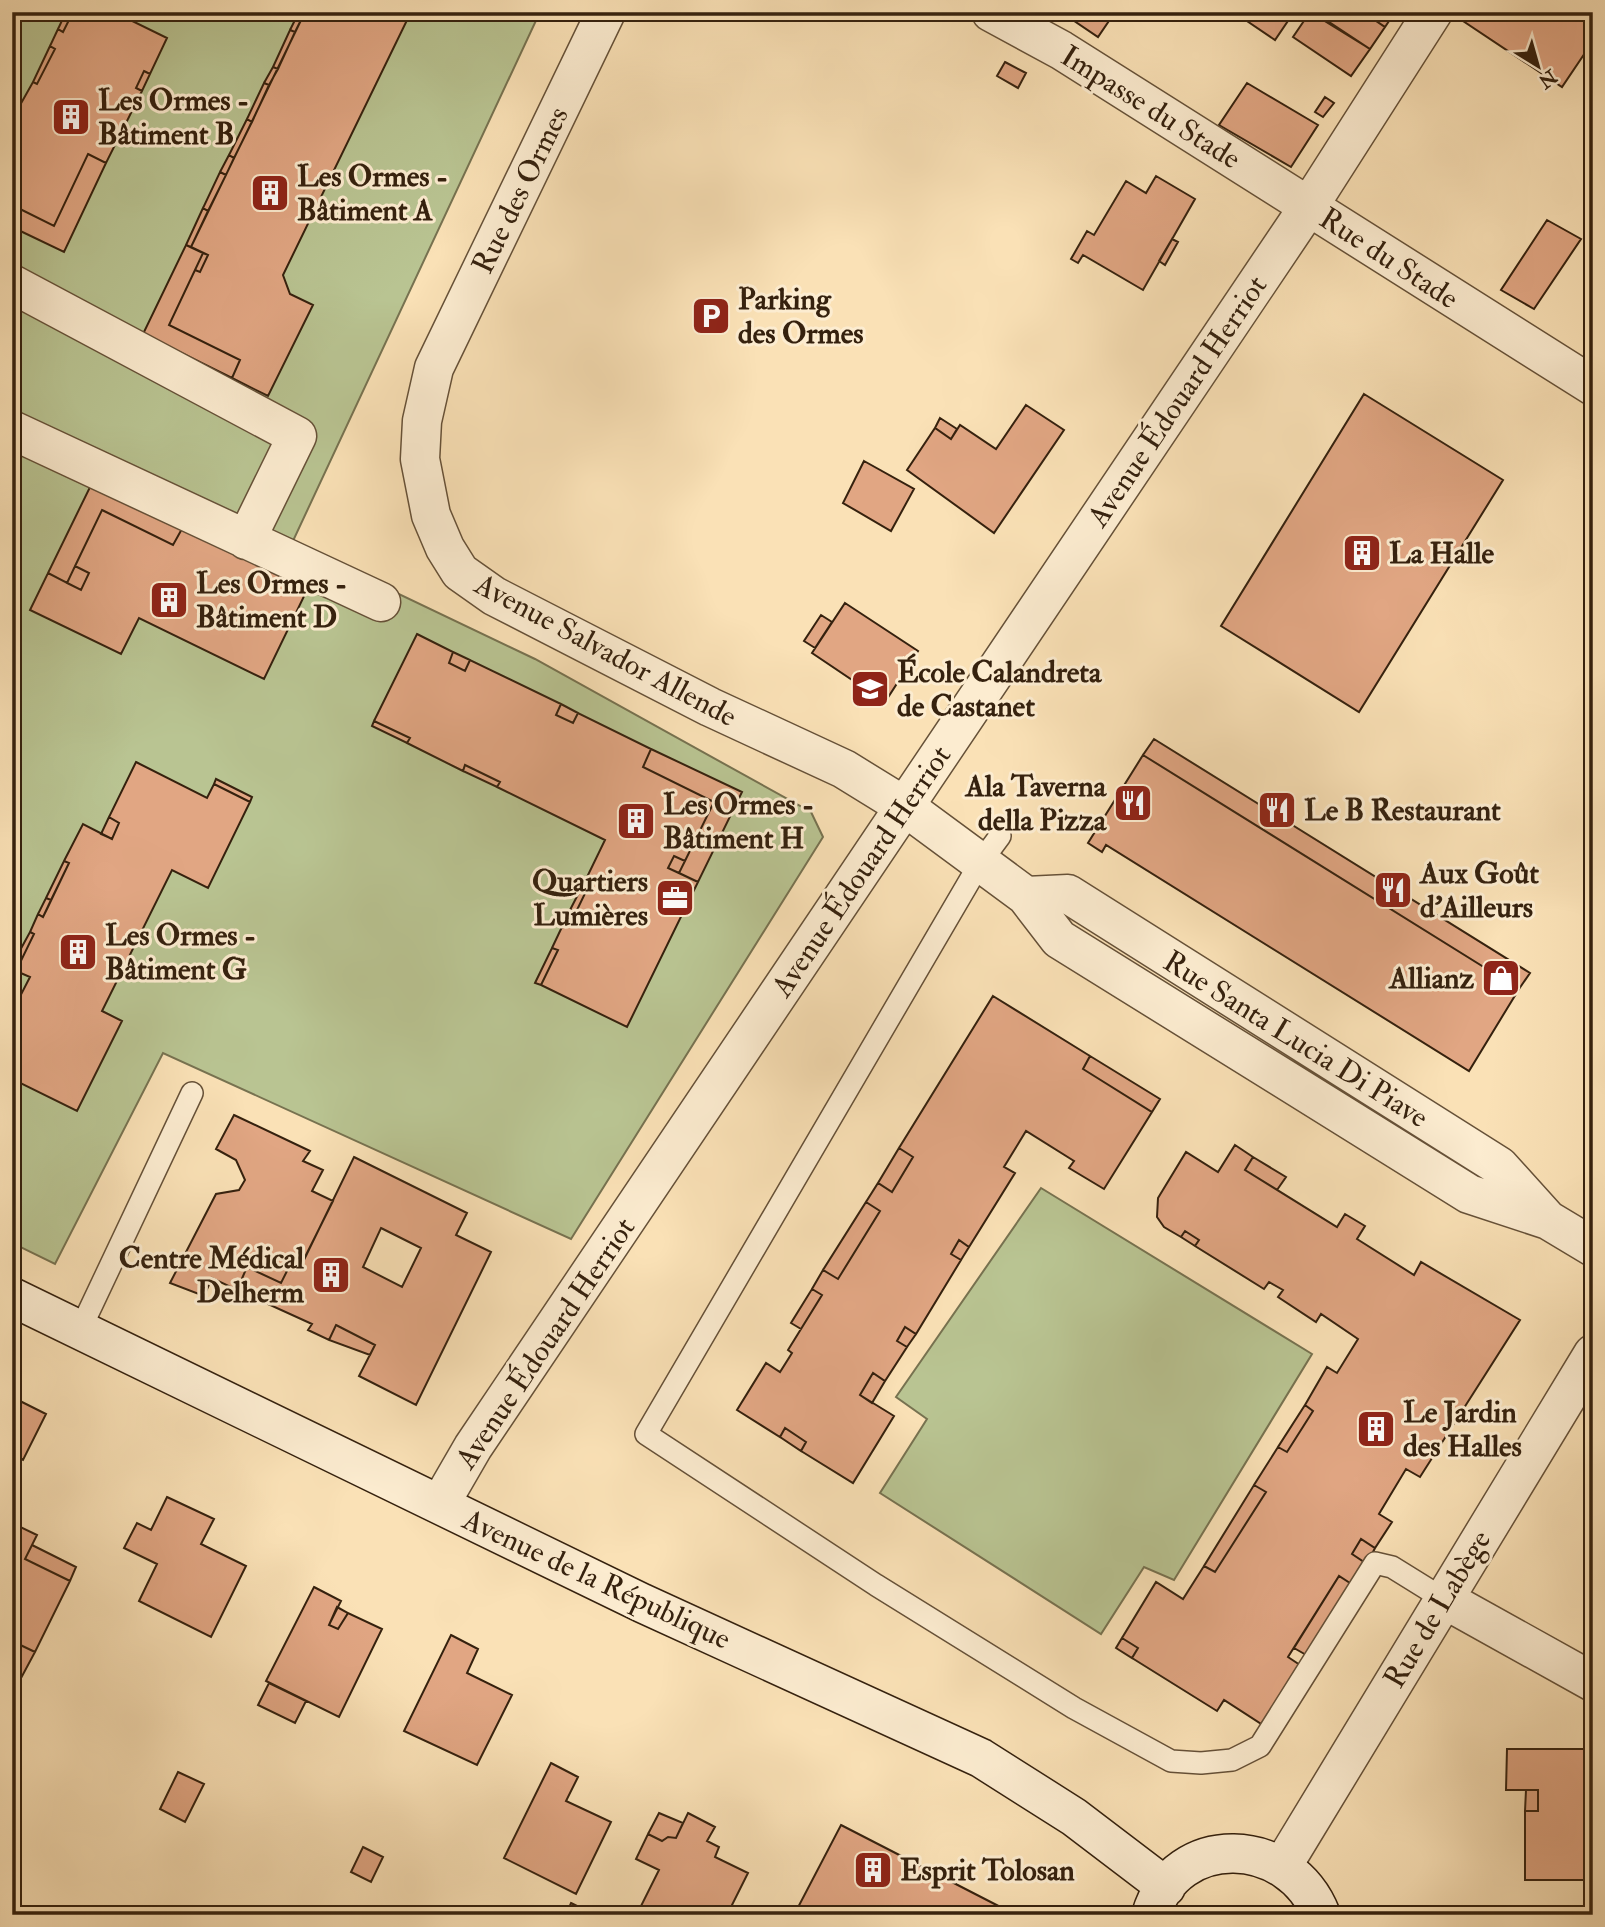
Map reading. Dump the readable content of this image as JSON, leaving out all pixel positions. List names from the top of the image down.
{
  "streets": {
    "street": [
      "Impasse du Stade",
      "Rue des Ormes",
      "Rue du Stade",
      "Avenue Édouard Herriot",
      "Avenue Salvador Allende",
      "Rue Santa Lucia Di Piave",
      "Avenue de la République",
      "Rue de Labège"
    ]
  },
  "crossings": [
    ["Impasse du Stade", "Rue du Stade"],
    ["Impasse du Stade", "Avenue Édouard Herriot"],
    ["Rue des Ormes", "Avenue Salvador Allende"],
    ["Rue du Stade", "Avenue Édouard Herriot"],
    ["Avenue Édouard Herriot", "Avenue Salvador Allende"],
    ["Avenue Édouard Herriot", "Rue Santa Lucia Di Piave"],
    ["Avenue Édouard Herriot", "Avenue de la République"],
    ["Avenue Salvador Allende", "Rue Santa Lucia Di Piave"]
  ],
  "places": {
    "building": [
      "Les Ormes - Bâtiment B",
      "Les Ormes - Bâtiment A",
      "La Halle",
      "Les Ormes - Bâtiment D",
      "Les Ormes - Bâtiment H",
      "Les Ormes - Bâtiment G",
      "Centre Médical Delherm",
      "Le Jardin des Halles",
      "Esprit Tolosan"
    ],
    "parking": ["Parking des Ormes"],
    "school or university": ["École Calandreta de Castanet"],
    "restaurant": ["Ala Taverna della Pizza", "Le B Restaurant", "Aux Goût d'Ailleurs"],
    "office": ["Quartiers Lumières"],
    "shop": ["Allianz"]
  },
  "north": "bottom right"
}
